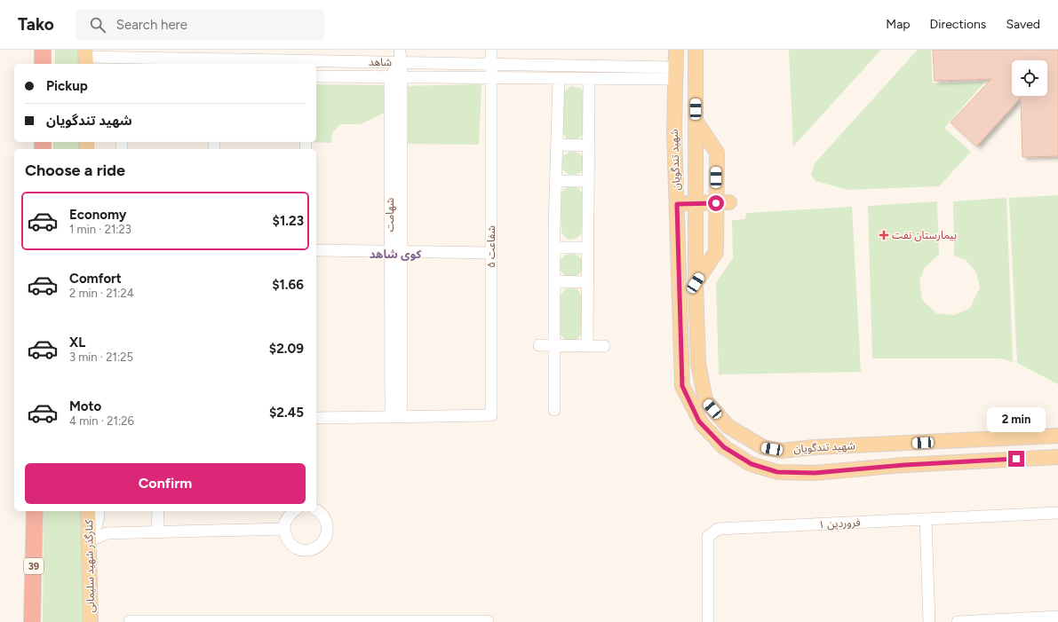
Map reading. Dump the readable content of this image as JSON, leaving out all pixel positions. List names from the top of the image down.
{
  "streets": {
    "highway": ["39"],
    "main road": ["شهید تندگویان", "کنارگذر شهید سلیمانی"],
    "street": [
      "شاهد",
      "شهامت",
      "شفاعت ۵",
      "فروردین ۱"
    ]
  },
  "crossings": [
    ["شاهد", "شهید تندگویان"],
    ["شاهد", "شهامت"],
    ["شاهد", "شفاعت ۵"],
    ["شهامت", "شفاعت ۵"]
  ],
  "districts": ["کوی شاهد"],
  "places": {
    "health": ["بیمارستان نفت"]
  },
  "page": {
    "header": "Tako",
    "search": "Search here",
    "nav": ["Map", "Directions", "Saved"],
    "banner": ["Pickup", "شهید تندگویان"],
    "heading": "Choose a ride",
    "list": [
      {
        "name": "Economy",
        "note": "1 min · 21:23",
        "value": "$1.23"
      },
      {
        "name": "Comfort",
        "note": "2 min · 21:24",
        "value": "$1.66"
      },
      {
        "name": "XL",
        "note": "3 min · 21:25",
        "value": "$2.09"
      },
      {
        "name": "Moto",
        "note": "4 min · 21:26",
        "value": "$2.45"
      }
    ],
    "bubble": "2 min",
    "buttons": "Confirm"
  }
}
